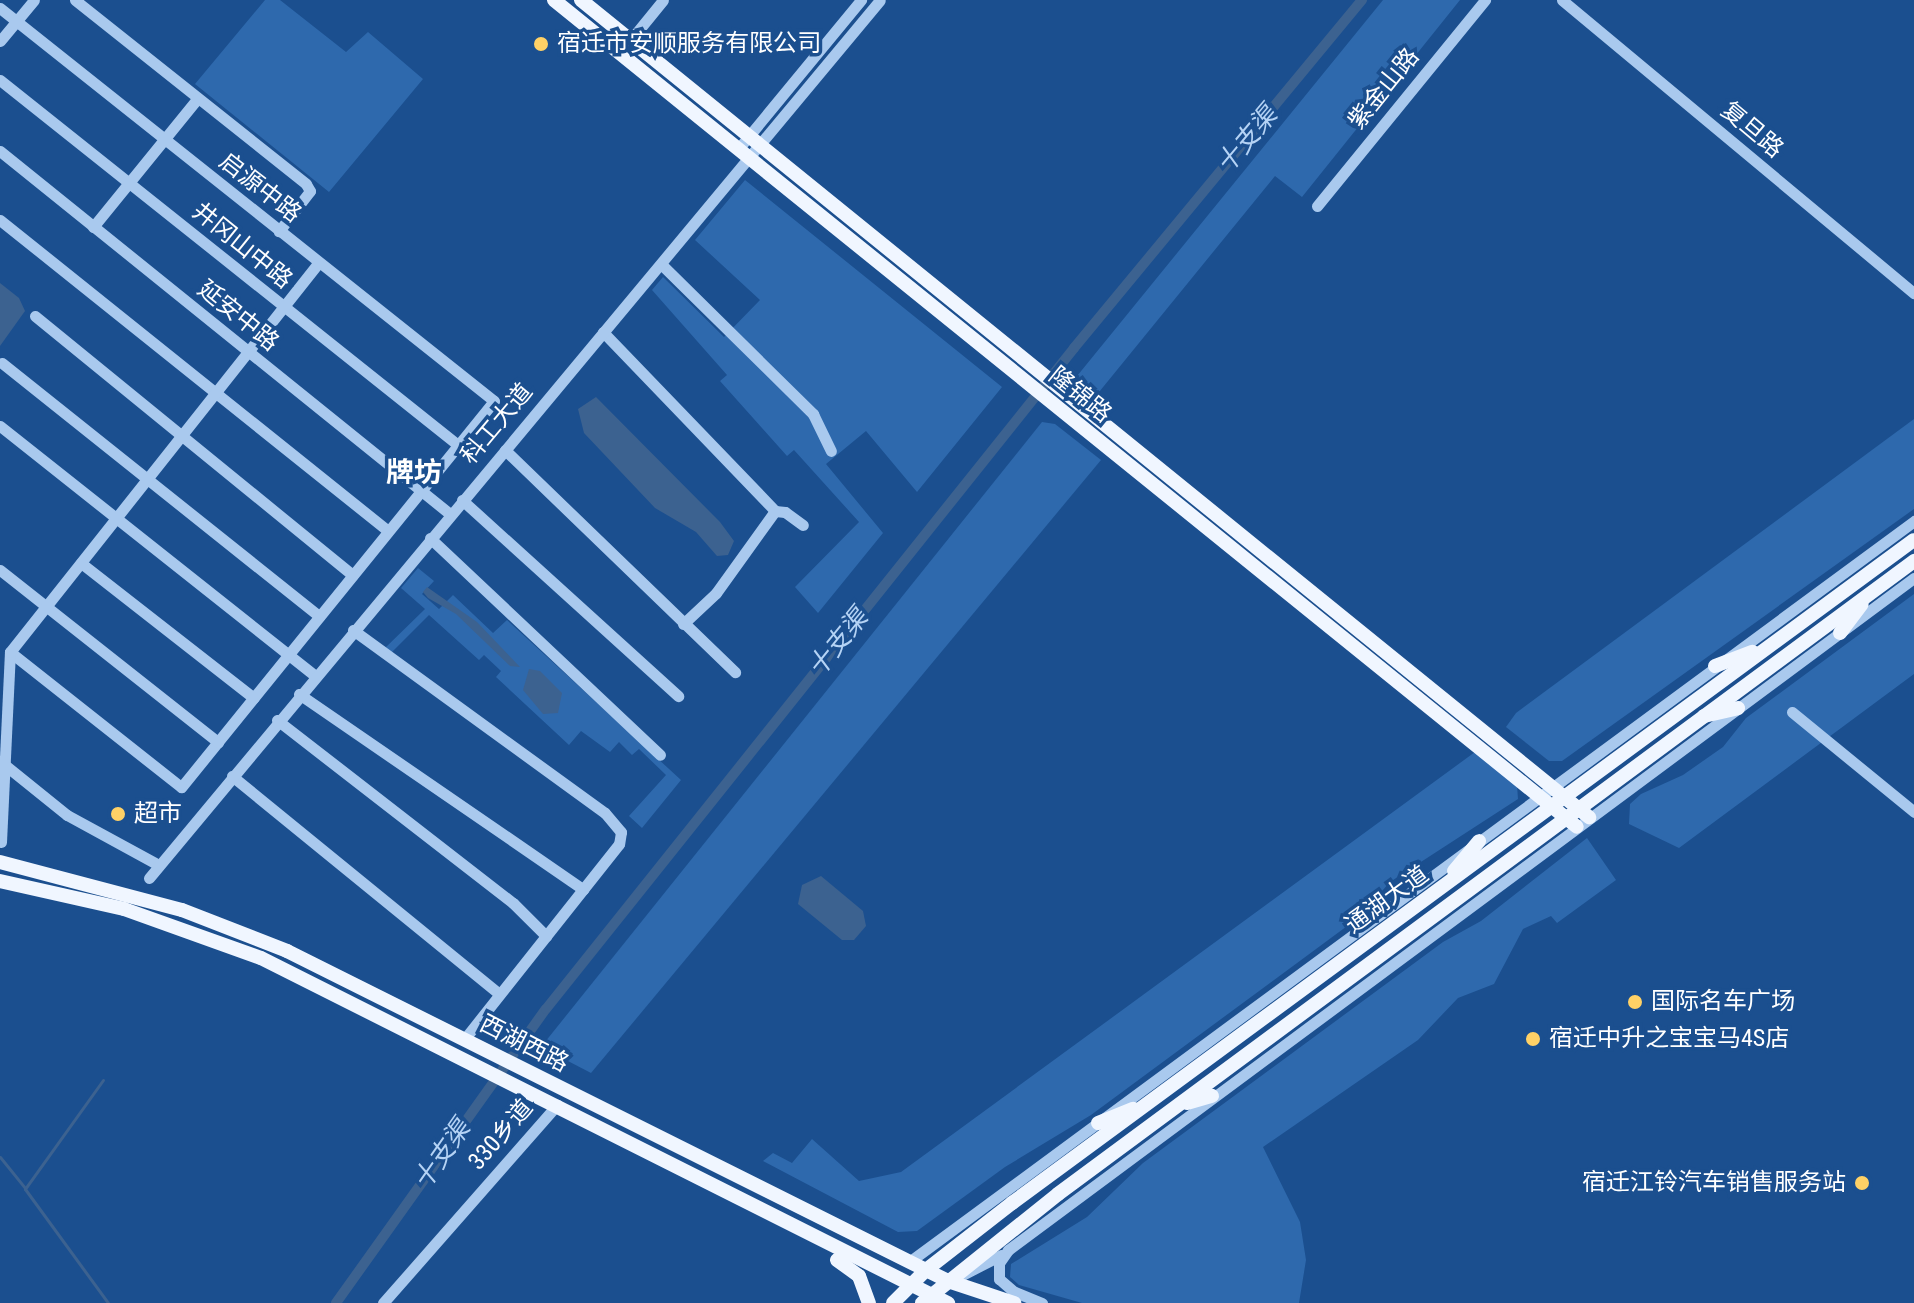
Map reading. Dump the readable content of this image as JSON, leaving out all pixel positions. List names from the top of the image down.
{
  "streets": {
    "main road": ["隆锦路", "通湖大道", "西湖西路"],
    "street": [
      "紫金山路",
      "复旦路",
      "启源中路",
      "井冈山中路",
      "延安中路",
      "科工大道",
      "330乡道"
    ]
  },
  "crossings": [
    ["启源中路", "井冈山中路"],
    ["延安中路", "科工大道"],
    ["隆锦路", "科工大道"],
    ["隆锦路", "通湖大道"],
    ["通湖大道", "西湖西路"],
    ["西湖西路", "330乡道"]
  ],
  "districts": ["牌坊"],
  "water": ["十支渠"],
  "places": [
    "宿迁市安顺服务有限公司",
    "超市",
    "国际名车广场",
    "宿迁中升之宝宝马4S店",
    "宿迁江铃汽车销售服务站"
  ]
}
